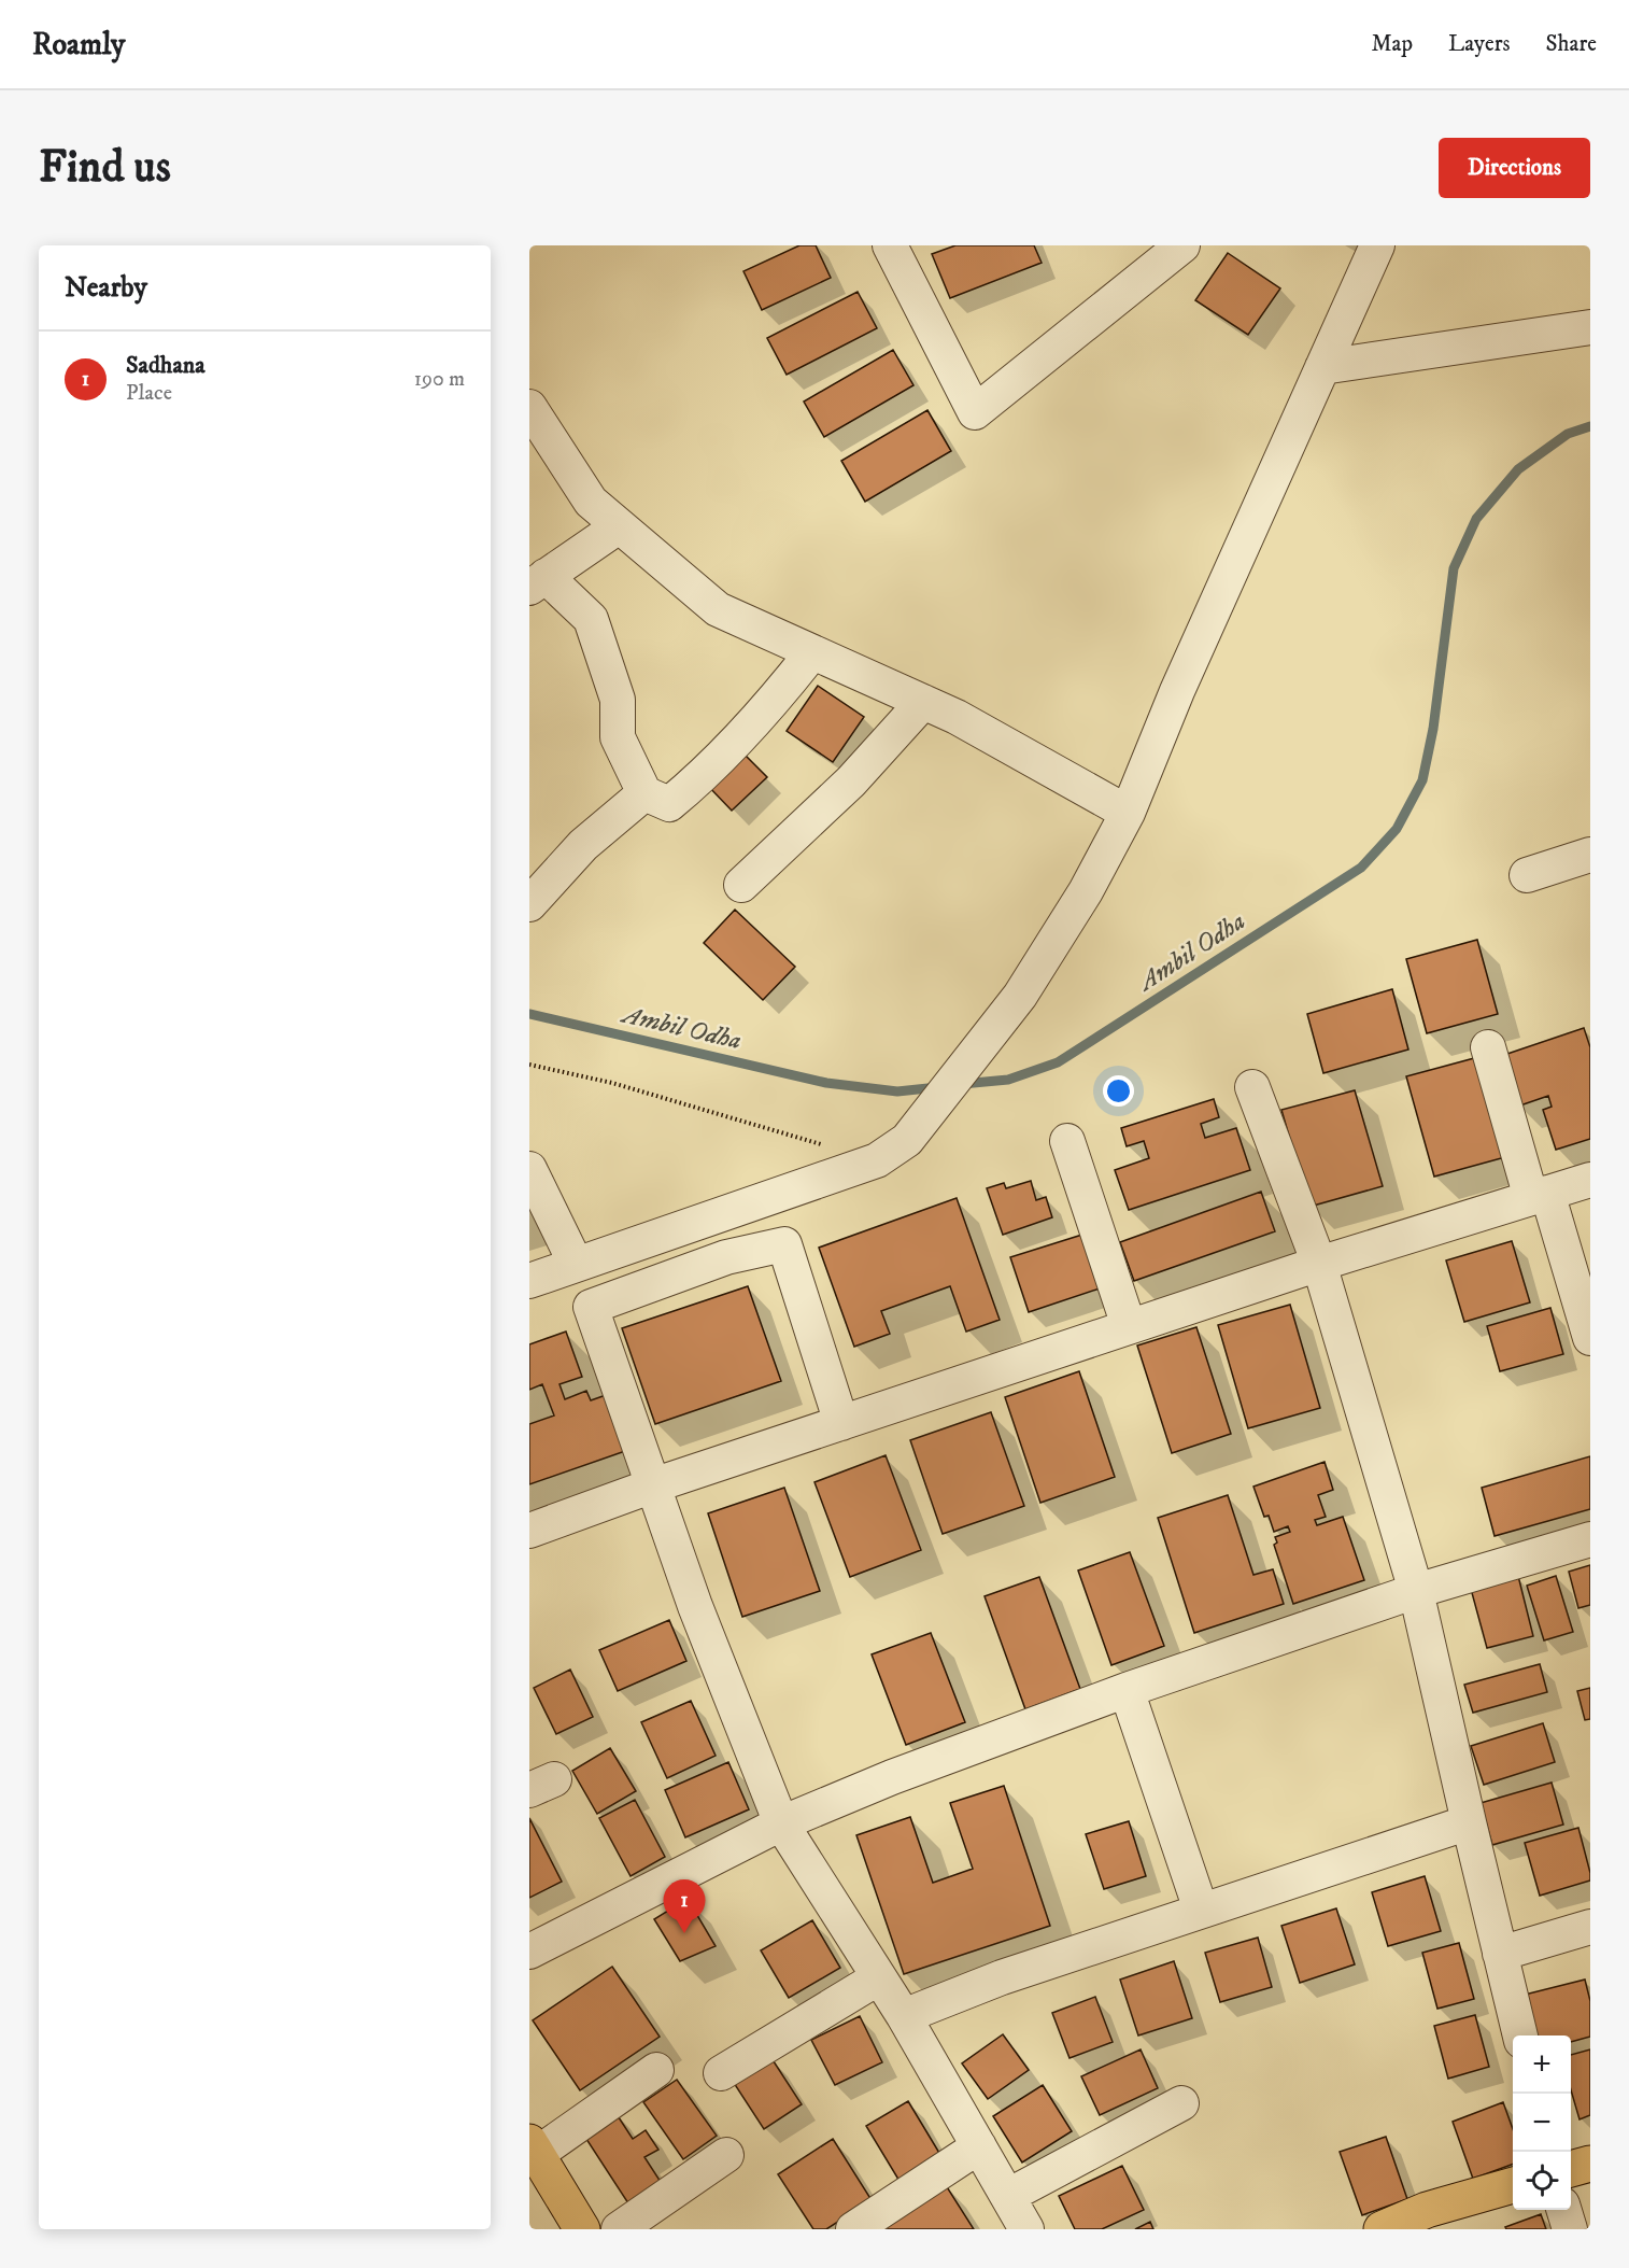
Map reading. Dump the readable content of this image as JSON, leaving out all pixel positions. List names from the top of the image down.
{
  "water": ["Ambil Odha"],
  "page": {
    "header": "Roamly",
    "nav": ["Map", "Layers", "Share"],
    "buttons": "Directions",
    "title": "Find us",
    "heading": "Nearby",
    "list": [
      {
        "mark": "1",
        "name": "Sadhana",
        "note": "Place",
        "value": "190 m"
      }
    ],
    "pins": "1",
    "map_buttons": ["+", "−"]
  }
}
